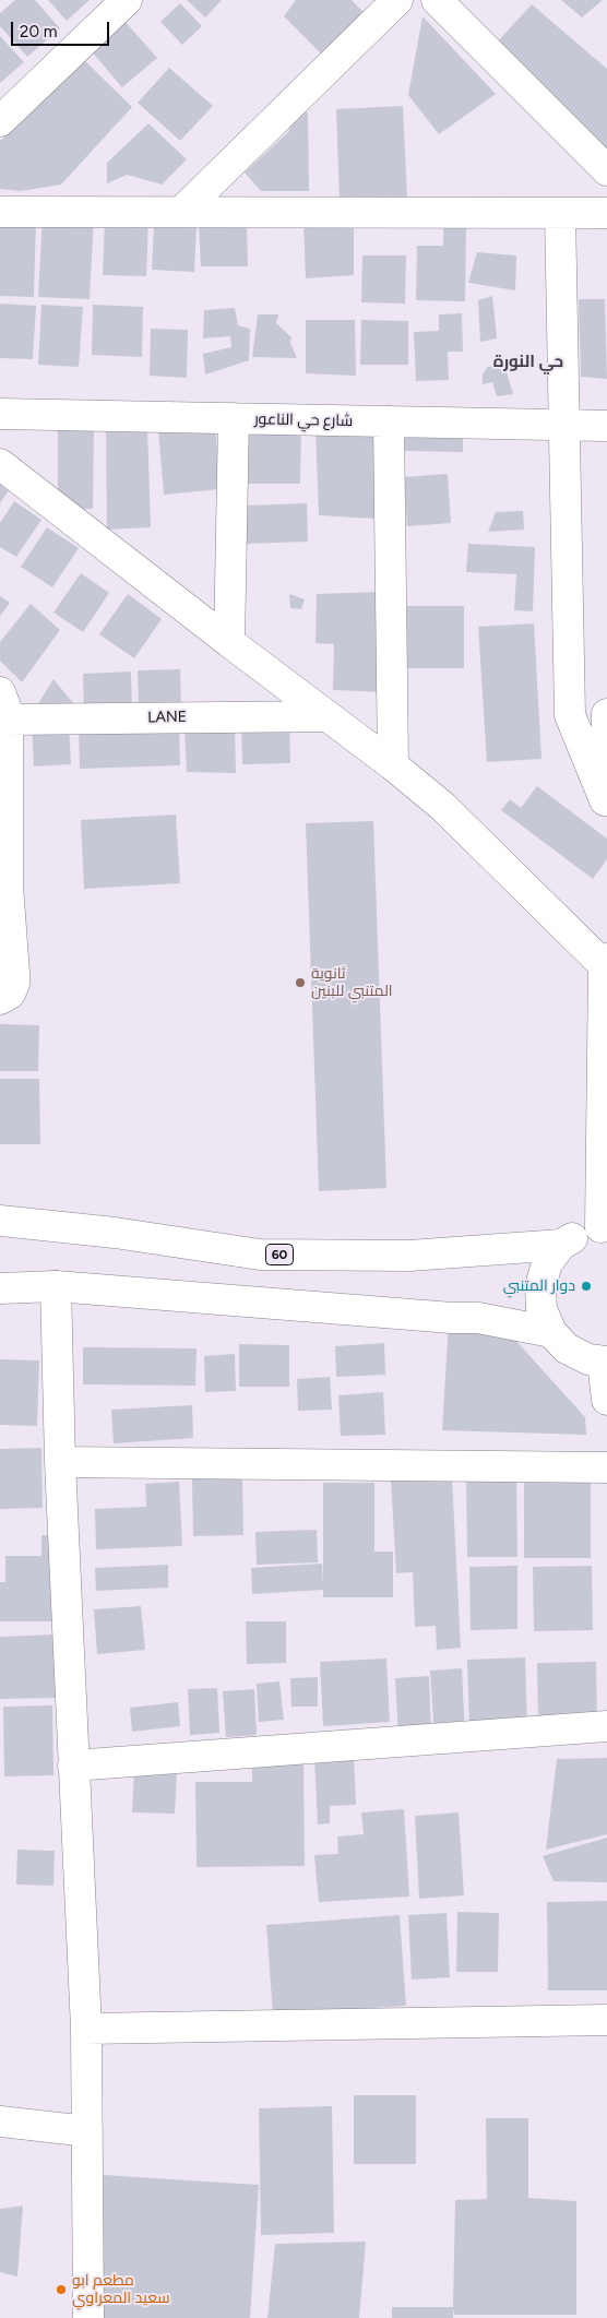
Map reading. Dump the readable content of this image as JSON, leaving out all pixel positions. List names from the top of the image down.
{
  "streets": {
    "street": ["شارع حي الناعور", "LANE", "60"]
  },
  "districts": ["حي النورة"],
  "places": ["ثانوية المتنبي للبنين", "دوار المتنبي", "مطعم ابو سعيد المعراوي"],
  "scale_bar": "20 m"
}
